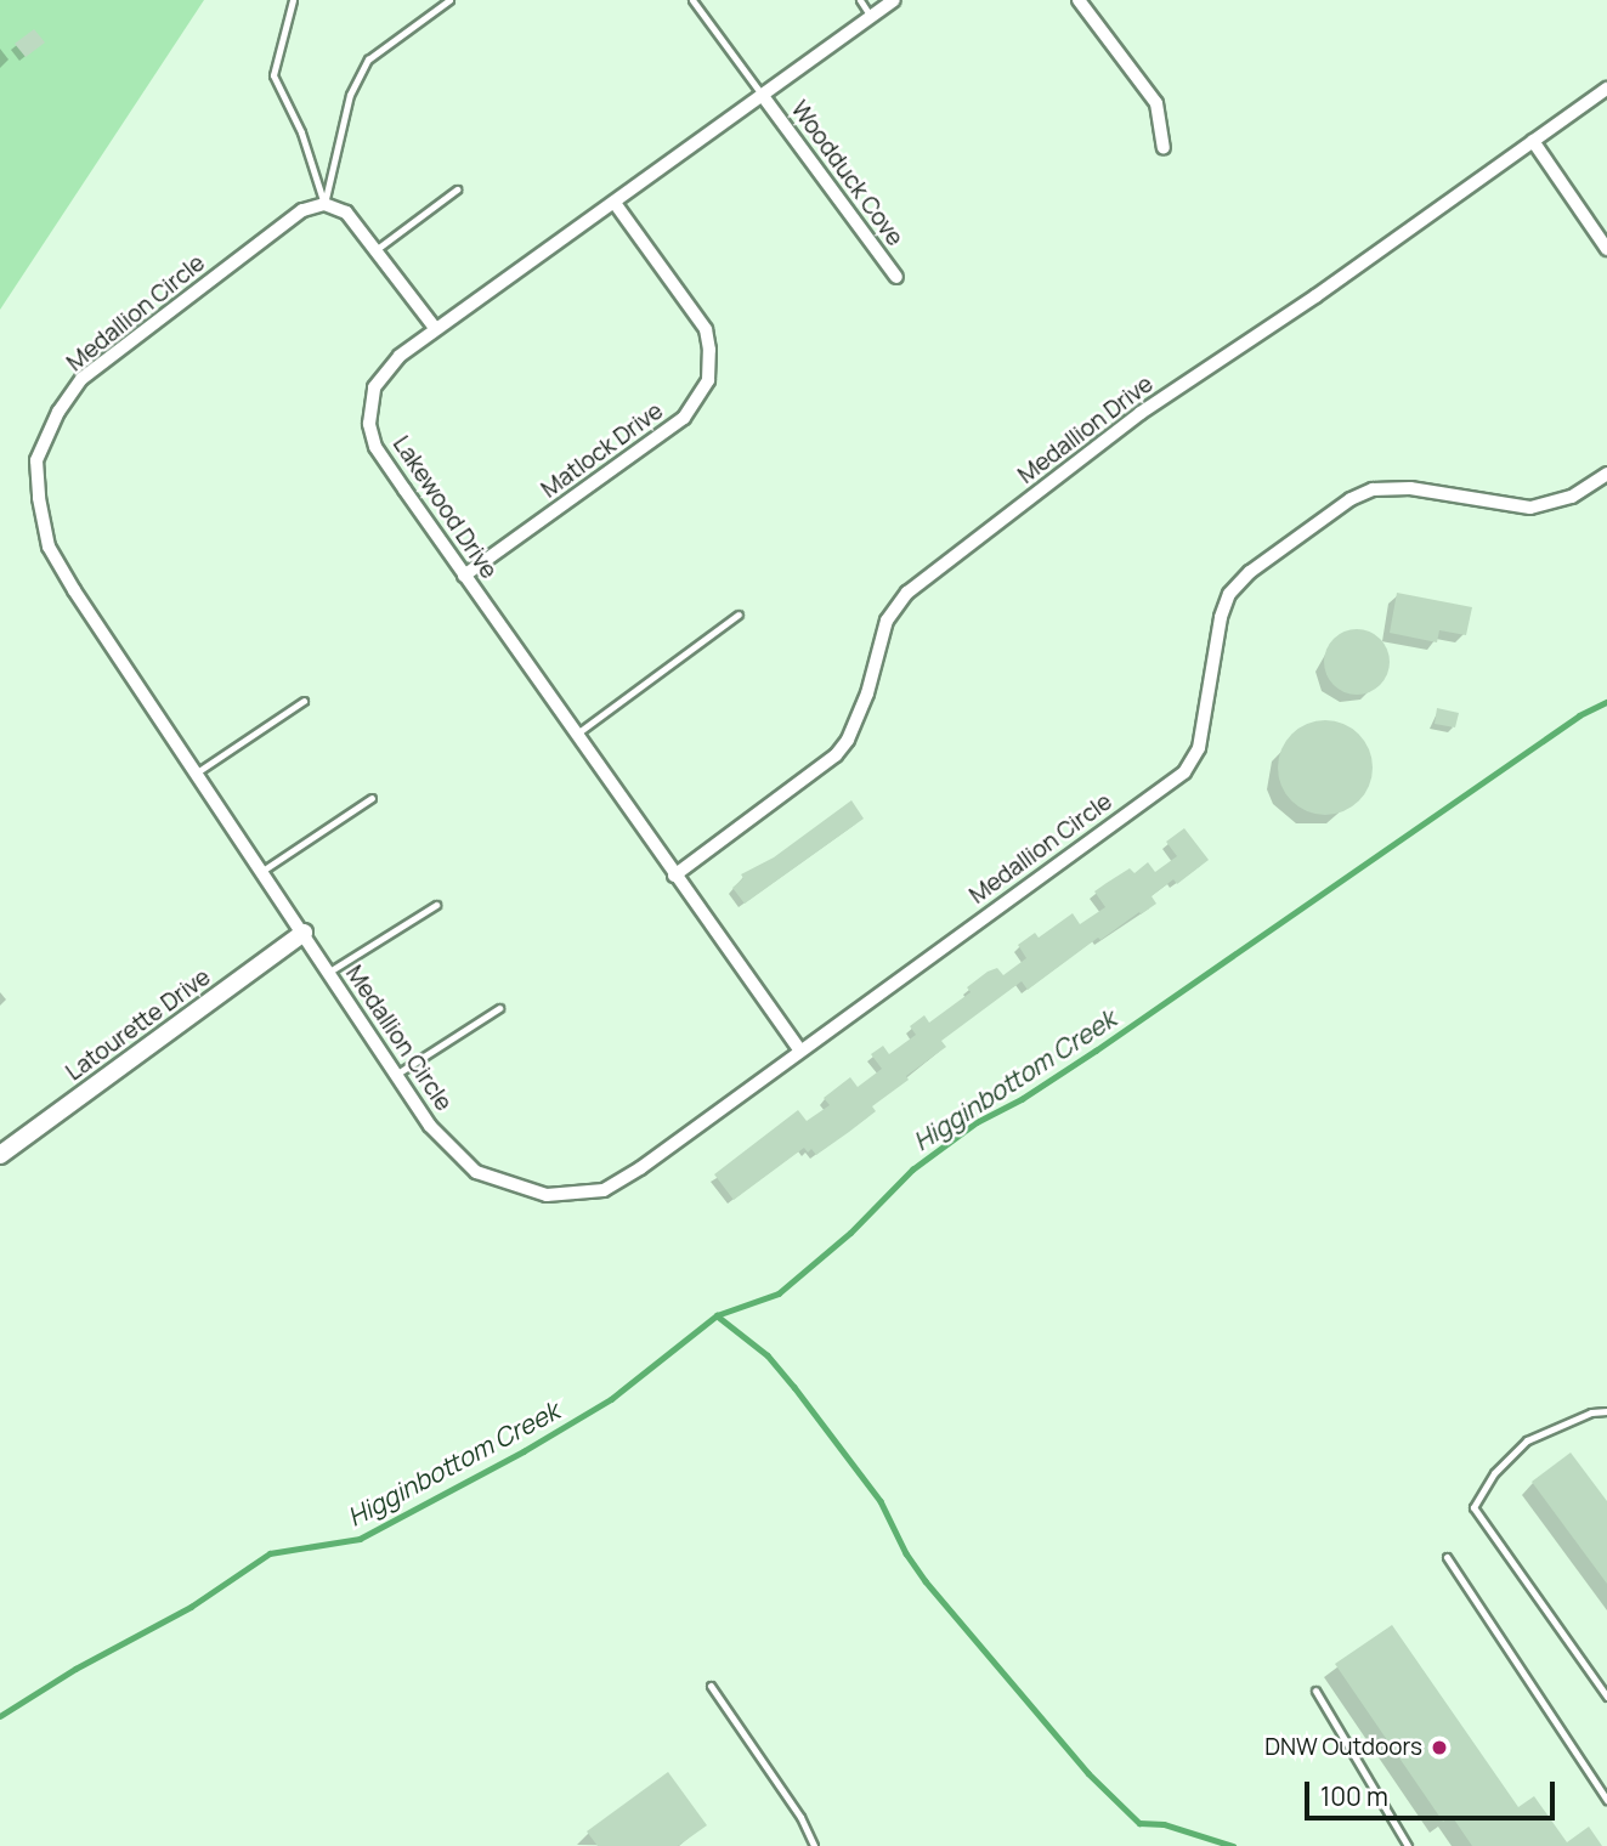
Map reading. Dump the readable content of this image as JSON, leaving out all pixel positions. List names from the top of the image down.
{
  "streets": {
    "street": [
      "Woodduck Cove",
      "Medallion Circle",
      "Medallion Drive",
      "Matlock Drive",
      "Lakewood Drive",
      "Latourette Drive"
    ]
  },
  "crossings": [
    ["Woodduck Cove", "Lakewood Drive"],
    ["Medallion Circle", "Lakewood Drive"],
    ["Medallion Circle", "Latourette Drive"],
    ["Medallion Drive", "Lakewood Drive"],
    ["Matlock Drive", "Lakewood Drive"]
  ],
  "water": ["Higginbottom Creek"],
  "places": ["DNW Outdoors"],
  "scale_bar": "100 m"
}
